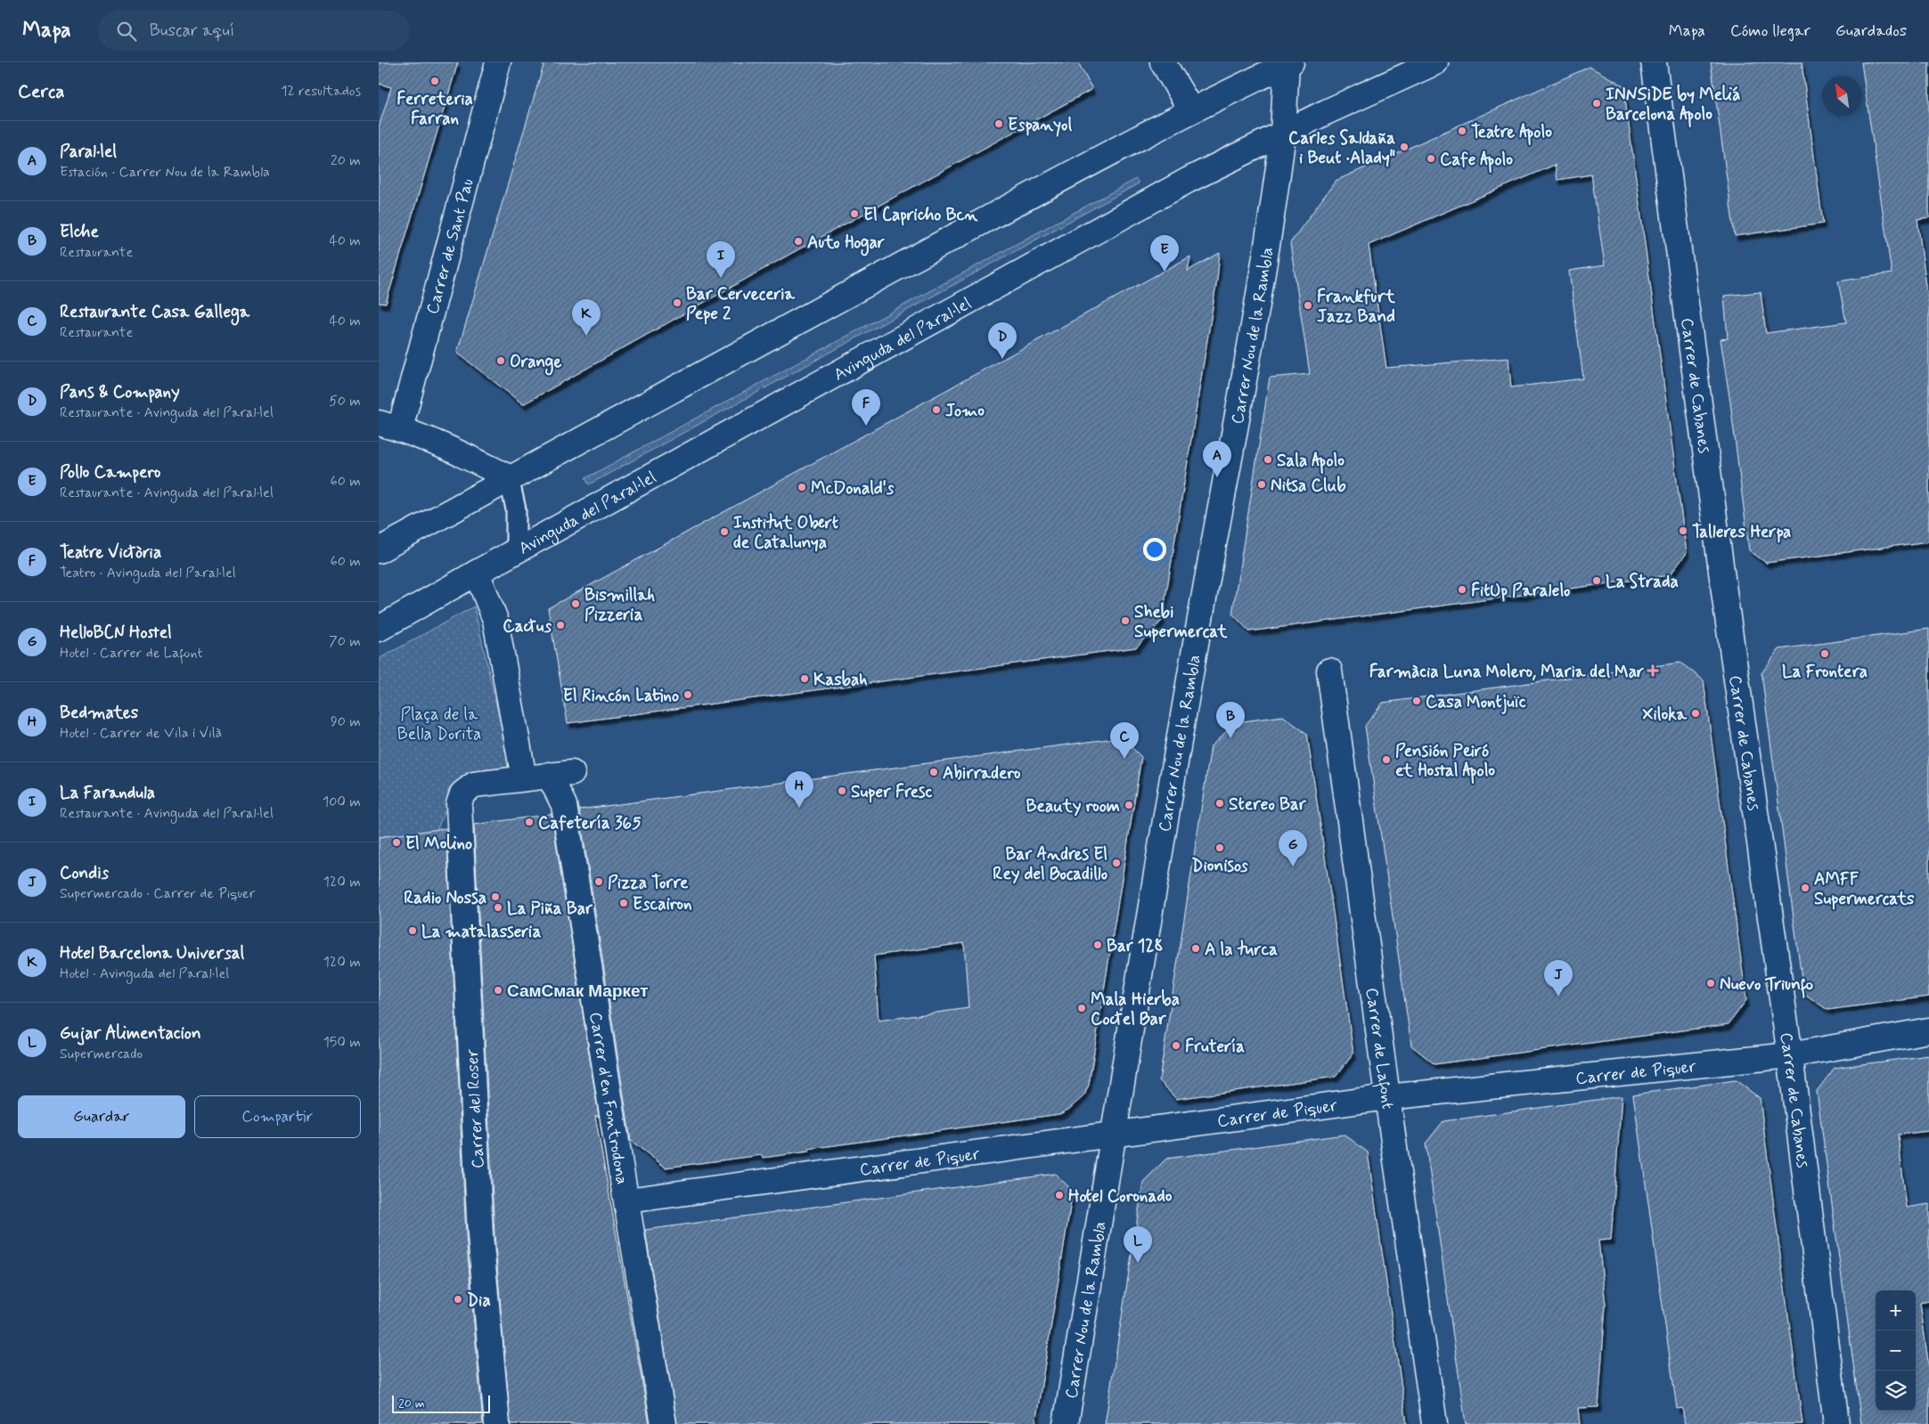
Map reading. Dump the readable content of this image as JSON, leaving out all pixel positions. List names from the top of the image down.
{
  "streets": {
    "street": [
      "Carrer de Sant Pau",
      "Carrer Nou de la Rambla",
      "Avinguda del Paral·lel",
      "Carrer de Cabanes",
      "Carrer de Lafont",
      "Carrer de Piquer",
      "Carrer d'en Fontrodona",
      "Carrer del Roser"
    ]
  },
  "crossings": [
    ["Carrer Nou de la Rambla", "Avinguda del Paral·lel"],
    ["Carrer Nou de la Rambla", "Carrer de Piquer"],
    ["Carrer de Cabanes", "Carrer de Piquer"],
    ["Carrer de Lafont", "Carrer de Piquer"],
    ["Carrer de Piquer", "Carrer d'en Fontrodona"]
  ],
  "parks": ["Plaça de la Bella Dorita"],
  "places": {
    "other": [
      "Ferreteria Farran",
      "INNSiDE by Meliá Barcelona Apolo",
      "Espanyol",
      "Teatre Apolo",
      "Carles Saldaña i Beut ·Alady\"",
      "Cafe Apolo",
      "El Capricho Bcn",
      "Auto Hogar",
      "Bar Cerveceria Pepe 2",
      "Frankfurt Jazz Band",
      "Orange",
      "Jomo",
      "Sala Apolo",
      "Nitsa Club",
      "McDonald's",
      "Talleres Herpa",
      "Institut Obert de Catalunya",
      "La Strada",
      "FitUp Paralelo",
      "Bismillah Pizzeria",
      "Shebi Supermercat",
      "Cactus",
      "La Frontera",
      "Kasbah",
      "El Rincón Latino",
      "Casa Montjuïc",
      "Xiloka",
      "Pensión Peiró et Hostal Apolo",
      "Abirradero",
      "Super Fresc",
      "Stereo Bar",
      "Beauty room",
      "Cafetería 365",
      "El Molino",
      "Dionisos",
      "Bar Andres El Rey del Bocadillo",
      "Pizza Torre",
      "AMFF Supermercats",
      "Radio Nossa",
      "Escairon",
      "La Piña Bar",
      "La matalasseria",
      "Bar 128",
      "A la turca",
      "Nuevo Triunfo",
      "СамСмак Маркет",
      "Mala Hierba Coctel Bar",
      "Frutería",
      "Hotel Coronado",
      "Dia"
    ],
    "health": ["Farmàcia Luna Molero, Maria del Mar"]
  },
  "scale_bar": "20 m",
  "north": "top left",
  "page": {
    "header": "Mapa",
    "search": "Buscar aquí",
    "nav": ["Mapa", "Cómo llegar", "Guardados"],
    "heading": ["Cerca", "12 resultados"],
    "list": [
      {
        "mark": "A",
        "name": "Paral·lel",
        "note": "Estación · Carrer Nou de la Rambla",
        "value": "20 m"
      },
      {
        "mark": "B",
        "name": "Elche",
        "note": "Restaurante",
        "value": "40 m"
      },
      {
        "mark": "C",
        "name": "Restaurante Casa Gallega",
        "note": "Restaurante",
        "value": "40 m"
      },
      {
        "mark": "D",
        "name": "Pans & Company",
        "note": "Restaurante · Avinguda del Paral·lel",
        "value": "50 m"
      },
      {
        "mark": "E",
        "name": "Pollo Campero",
        "note": "Restaurante · Avinguda del Paral·lel",
        "value": "60 m"
      },
      {
        "mark": "F",
        "name": "Teatre Victòria",
        "note": "Teatro · Avinguda del Paral·lel",
        "value": "60 m"
      },
      {
        "mark": "G",
        "name": "HelloBCN Hostel",
        "note": "Hotel · Carrer de Lafont",
        "value": "70 m"
      },
      {
        "mark": "H",
        "name": "Bedmates",
        "note": "Hotel · Carrer de Vila i Vilà",
        "value": "90 m"
      },
      {
        "mark": "I",
        "name": "La Farandula",
        "note": "Restaurante · Avinguda del Paral·lel",
        "value": "100 m"
      },
      {
        "mark": "J",
        "name": "Condis",
        "note": "Supermercado · Carrer de Piquer",
        "value": "120 m"
      },
      {
        "mark": "K",
        "name": "Hotel Barcelona Universal",
        "note": "Hotel · Avinguda del Paral·lel",
        "value": "120 m"
      },
      {
        "mark": "L",
        "name": "Gujar Alimentacion",
        "note": "Supermercado",
        "value": "150 m"
      }
    ],
    "pins": [
      "E",
      "I",
      "K",
      "D",
      "F",
      "A",
      "B",
      "C",
      "H",
      "G",
      "J",
      "L"
    ],
    "buttons": ["Guardar", "Compartir"],
    "map_buttons": ["+", "−"],
    "scale": "20 m"
  }
}
